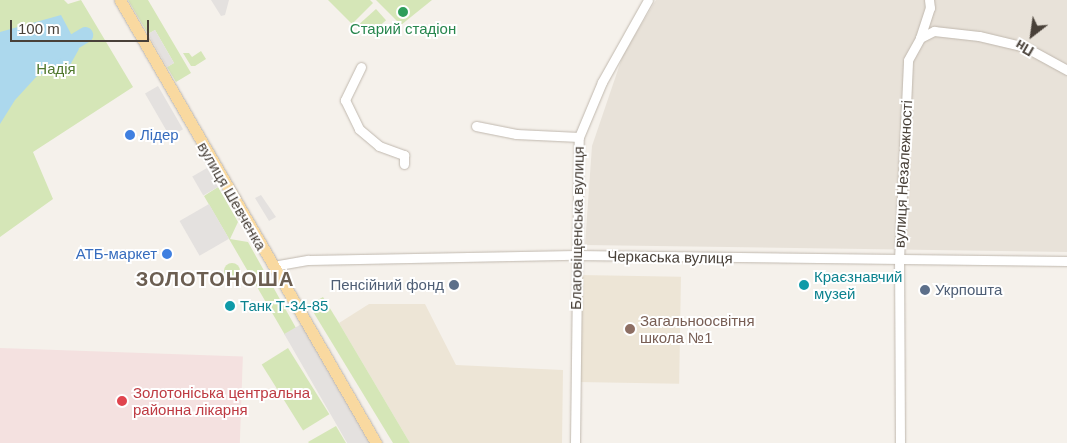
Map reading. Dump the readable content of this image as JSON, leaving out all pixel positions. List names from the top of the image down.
{
  "streets": {
    "main road": ["вулиця Шевченка"],
    "street": ["вулиця Незалежності", "Благовіщенська вулиця", "Черкаська вулиця"]
  },
  "crossings": [
    ["вулиця Незалежності", "Черкаська вулиця"],
    ["вулиця Шевченка", "Черкаська вулиця"],
    ["Благовіщенська вулиця", "Черкаська вулиця"]
  ],
  "districts": ["ЗОЛОТОНОША"],
  "parks": ["Надія"],
  "places": [
    "Старий стадіон",
    "Лідер",
    "АТБ-маркет",
    "Пенсійний фонд",
    "Краєзнавчий музей",
    "Укрпошта",
    "Танк Т-34-85",
    "Загальноосвітня школа №1",
    "Золотоніська центральна районна лікарня"
  ],
  "scale_bar": "100 m",
  "north": "bottom left"
}
